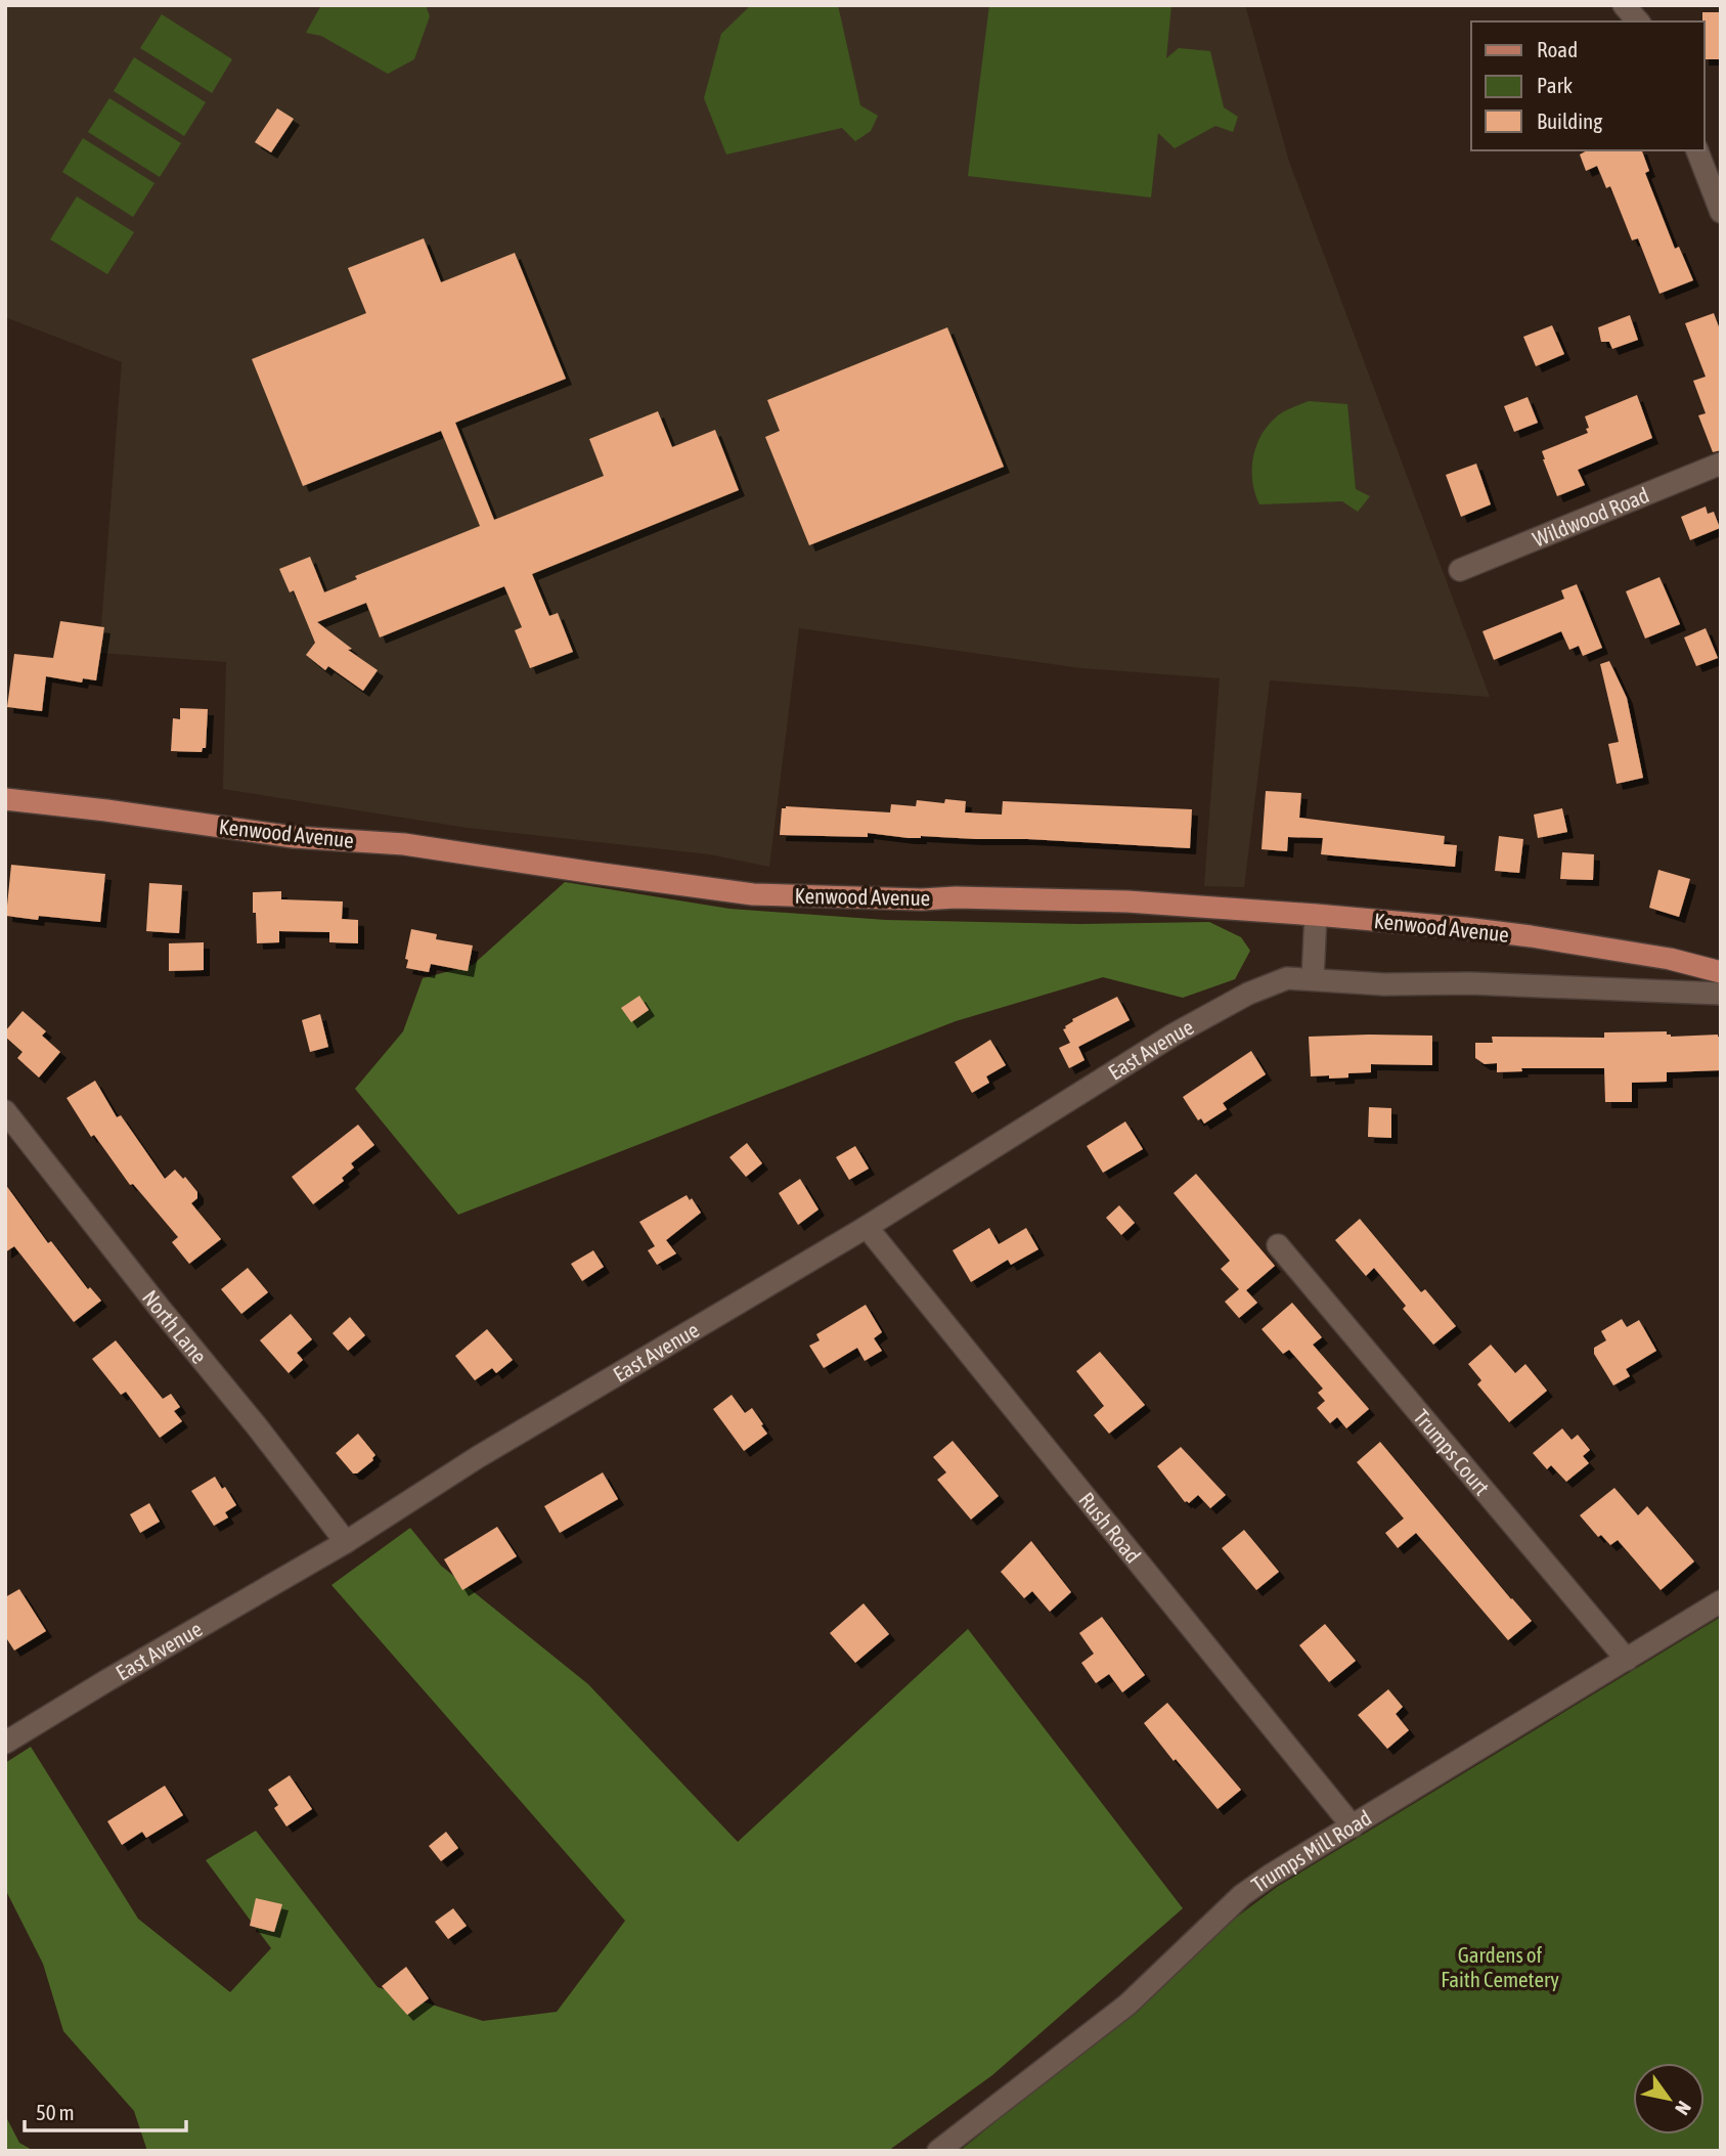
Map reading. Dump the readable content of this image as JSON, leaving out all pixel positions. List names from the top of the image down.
{
  "streets": {
    "main road": ["Kenwood Avenue"],
    "street": [
      "Wildwood Road",
      "East Avenue",
      "North Lane",
      "Trumps Court",
      "Rush Road",
      "Trumps Mill Road"
    ]
  },
  "crossings": [
    ["East Avenue", "North Lane"],
    ["East Avenue", "Rush Road"],
    ["Trumps Court", "Trumps Mill Road"],
    ["Rush Road", "Trumps Mill Road"]
  ],
  "parks": ["Gardens of Faith Cemetery"],
  "legend": ["Road", "Park", "Building"],
  "scale_bar": "50 m",
  "north": "bottom right"
}
